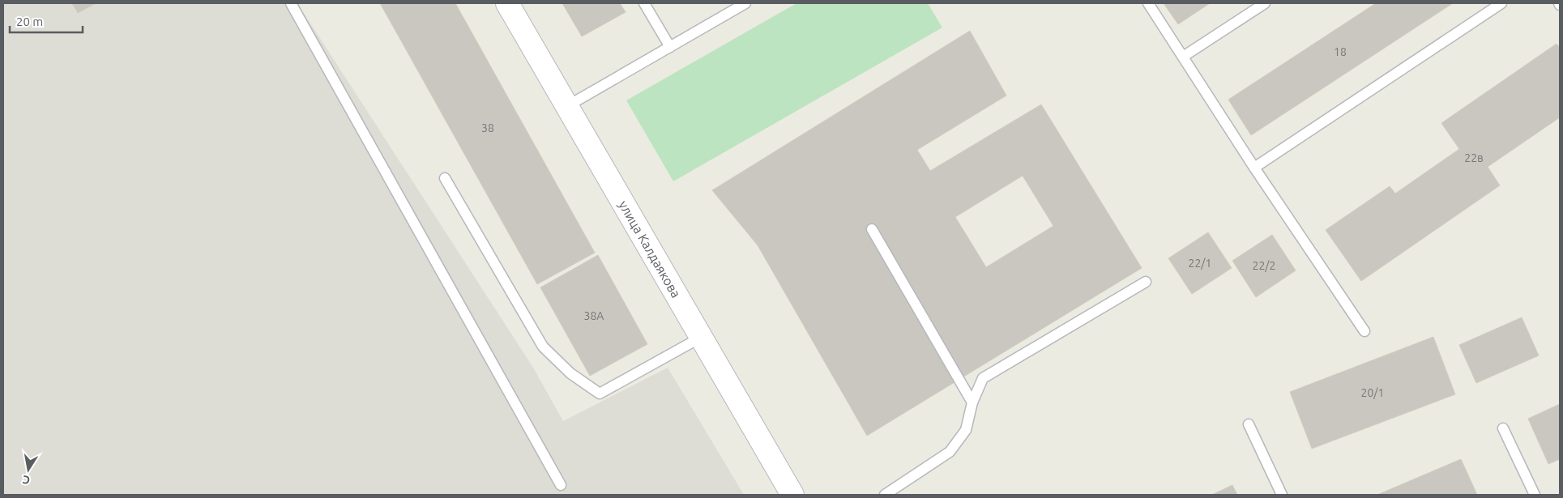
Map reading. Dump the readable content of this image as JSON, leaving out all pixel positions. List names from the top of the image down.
{
  "streets": {
    "street": ["улица Калдаякова"]
  },
  "house_numbers": [
    "18",
    "38",
    "22в",
    "22/1",
    "22/2",
    "38А",
    "20/1"
  ],
  "scale_bar": "20 m",
  "north": "bottom"
}
